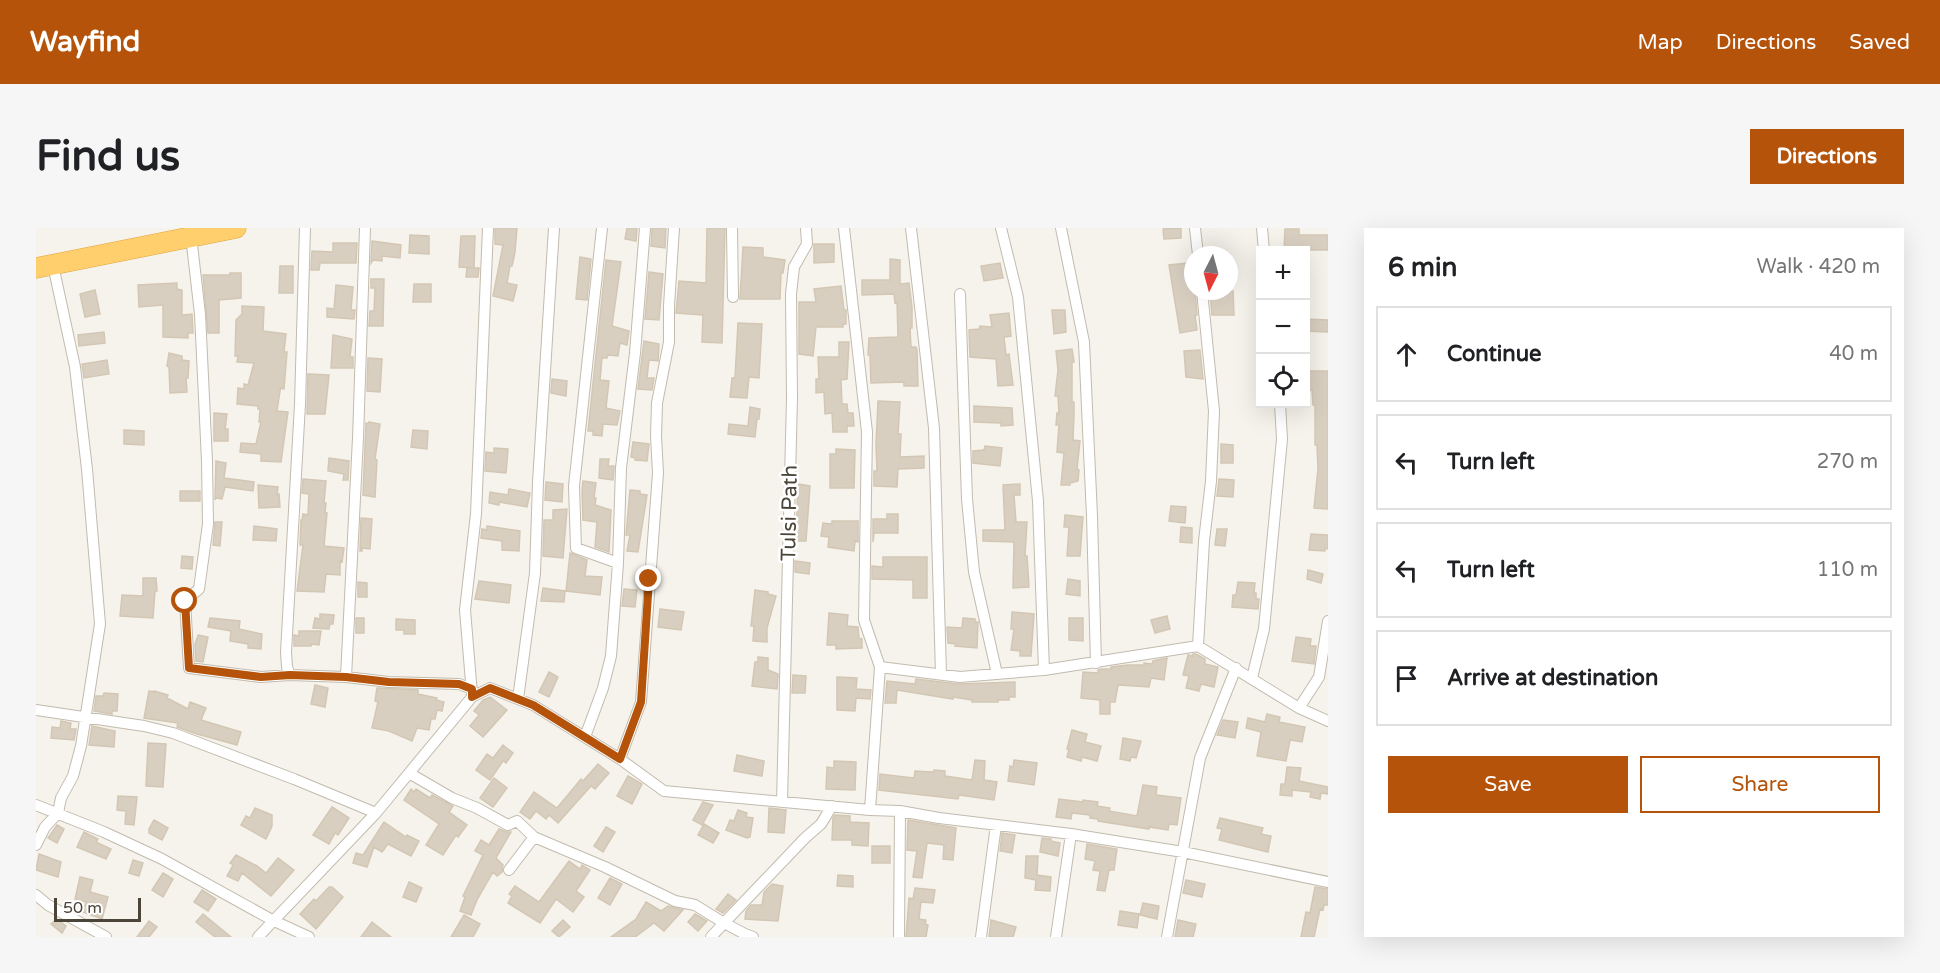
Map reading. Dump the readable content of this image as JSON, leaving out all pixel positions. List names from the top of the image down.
{
  "streets": {
    "street": ["Tulsi Path"]
  },
  "scale_bar": "50 m",
  "north": "bottom",
  "page": {
    "header": "Wayfind",
    "nav": ["Map", "Directions", "Saved"],
    "buttons": [
      "Directions",
      ["Save", "Share"]
    ],
    "title": "Find us",
    "heading": ["6 min", "Walk · 420 m"],
    "map_buttons": ["+", "−"],
    "list": [
      ["Continue", "40 m"],
      ["Turn left", "270 m"],
      ["Turn left", "110 m"],
      "Arrive at destination"
    ],
    "scale": "50 m"
  }
}
